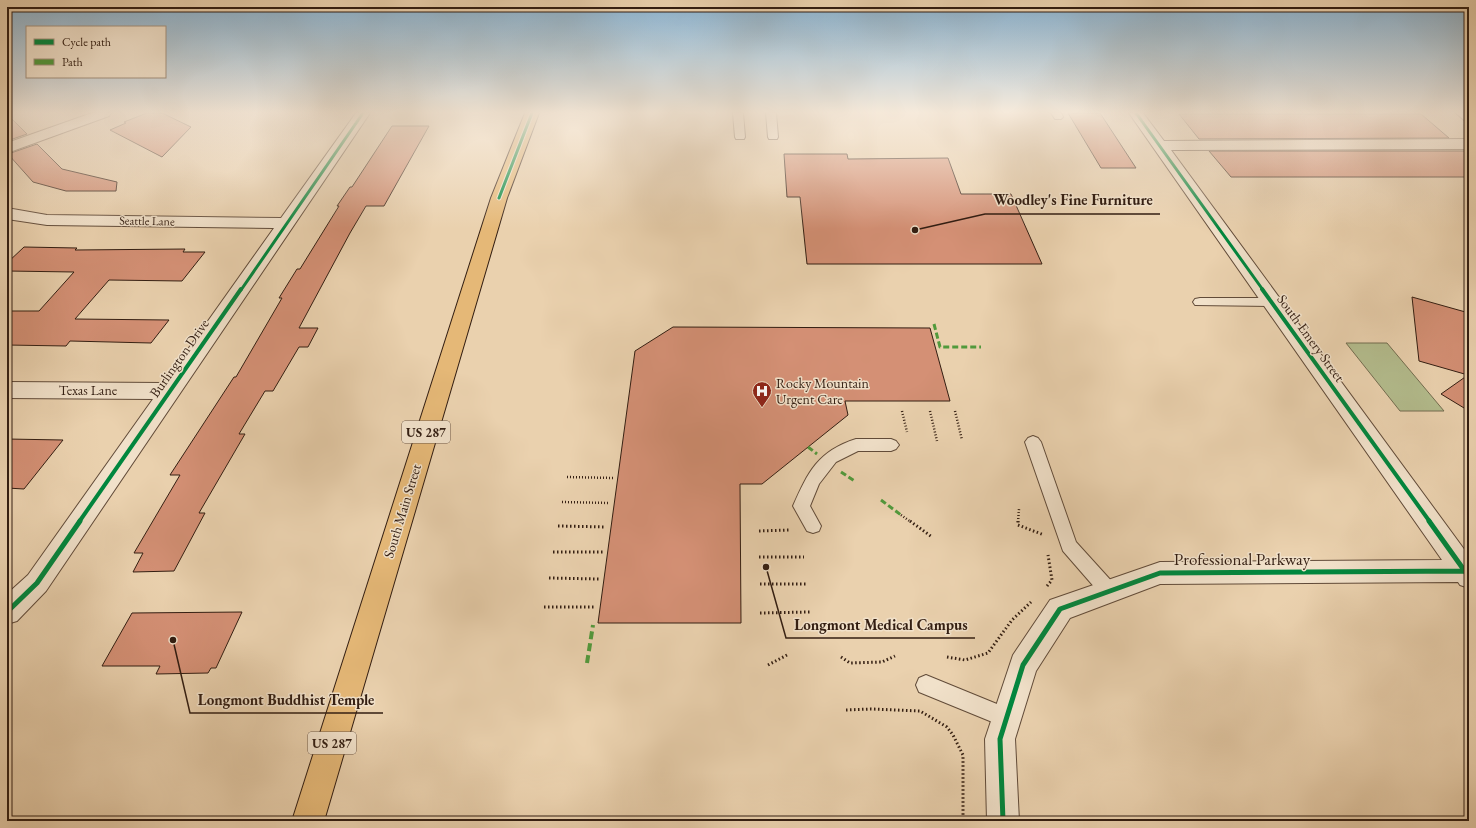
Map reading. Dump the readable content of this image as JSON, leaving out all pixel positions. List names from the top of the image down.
{
  "streets": {
    "main road": ["US 287", "South Main Street"],
    "street": [
      "Seattle Lane",
      "South Emery Street",
      "Burlington Drive",
      "Texas Lane",
      "Professional Parkway"
    ]
  },
  "crossings": [
    ["Seattle Lane", "Burlington Drive"],
    ["South Emery Street", "Professional Parkway"],
    ["Burlington Drive", "Texas Lane"]
  ],
  "places": {
    "other": ["Woodley's Fine Furniture", "Longmont Medical Campus", "Longmont Buddhist Temple"],
    "hospital": ["Rocky Mountain Urgent Care"]
  },
  "legend": ["Cycle path", "Path"]
}
